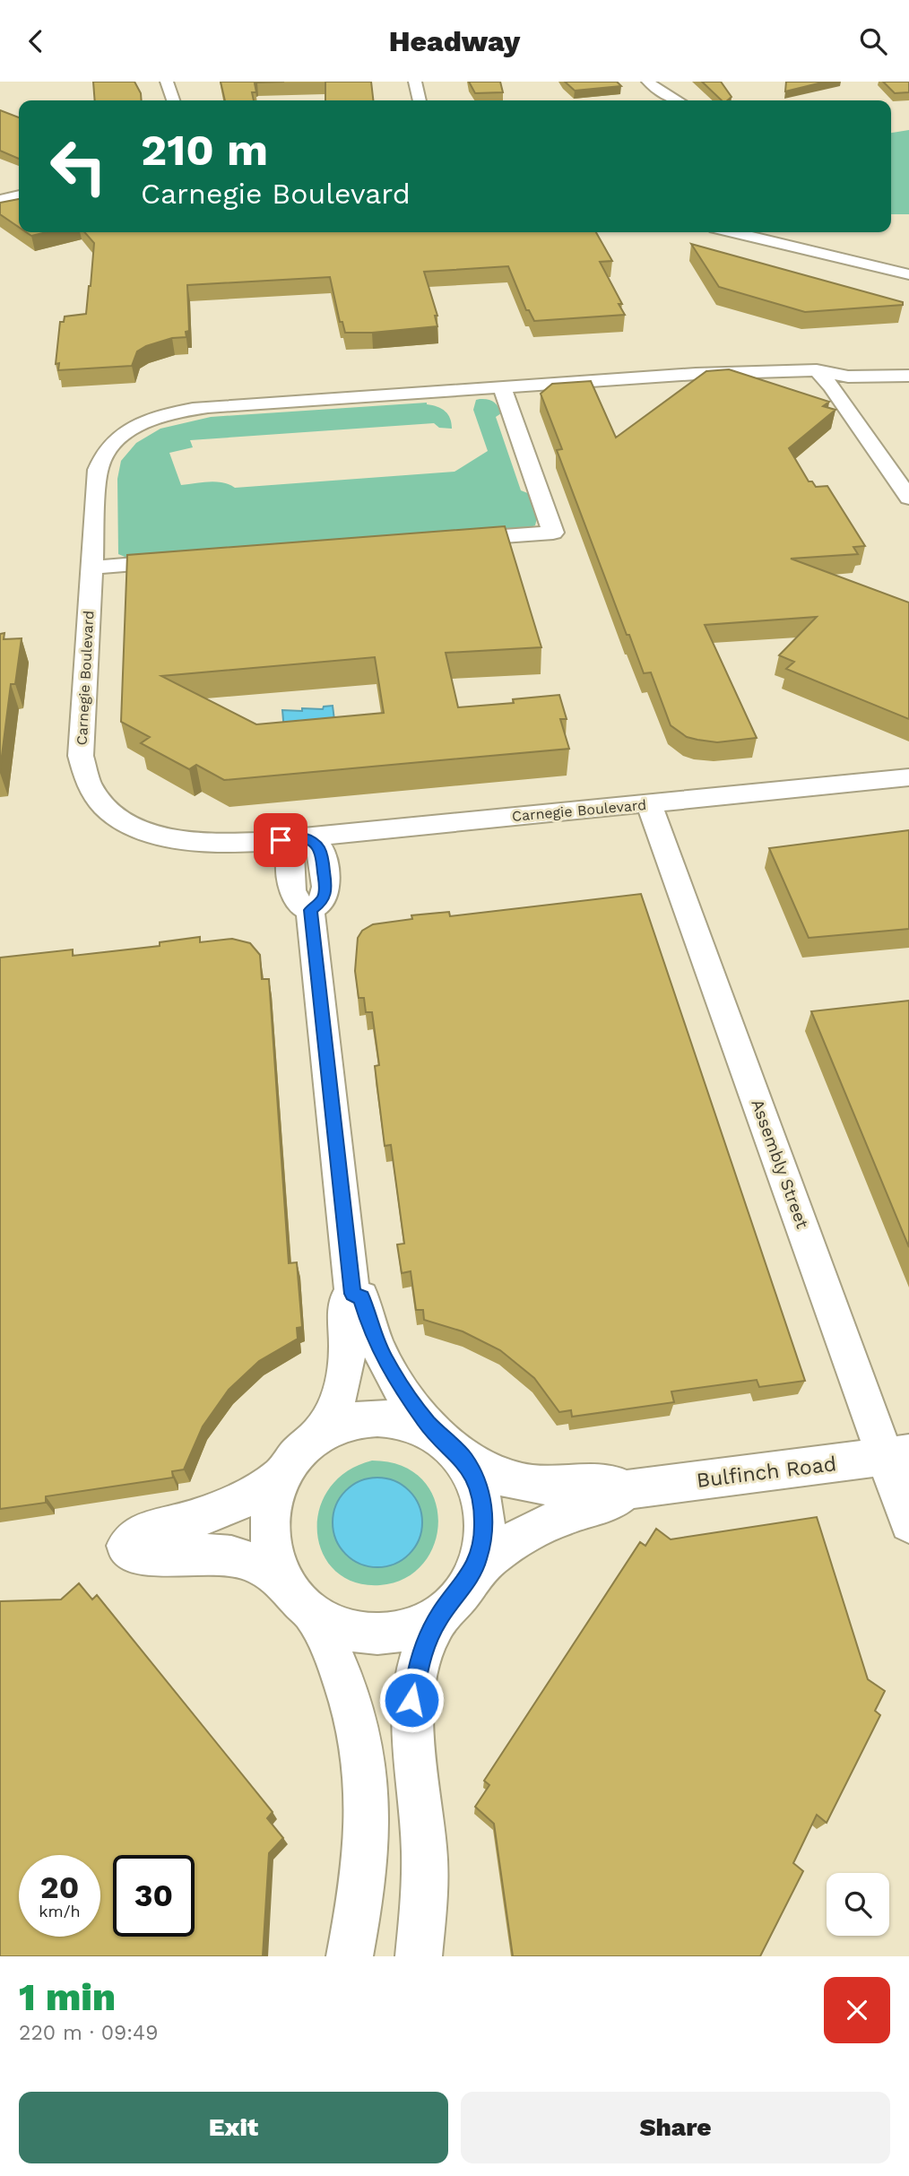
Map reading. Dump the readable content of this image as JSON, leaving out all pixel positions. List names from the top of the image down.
{
  "streets": {
    "street": ["Carnegie Boulevard", "Assembly Street", "Bulfinch Road"]
  },
  "crossings": [
    ["Carnegie Boulevard", "Assembly Street"],
    ["Assembly Street", "Bulfinch Road"]
  ],
  "page": {
    "header": "Headway",
    "turn": ["210 m", "Carnegie Boulevard"],
    "speed": "20 km/h",
    "limit": "30",
    "heading": ["1 min", "220 m · 09:49"],
    "buttons": ["Exit", "Share"]
  }
}
